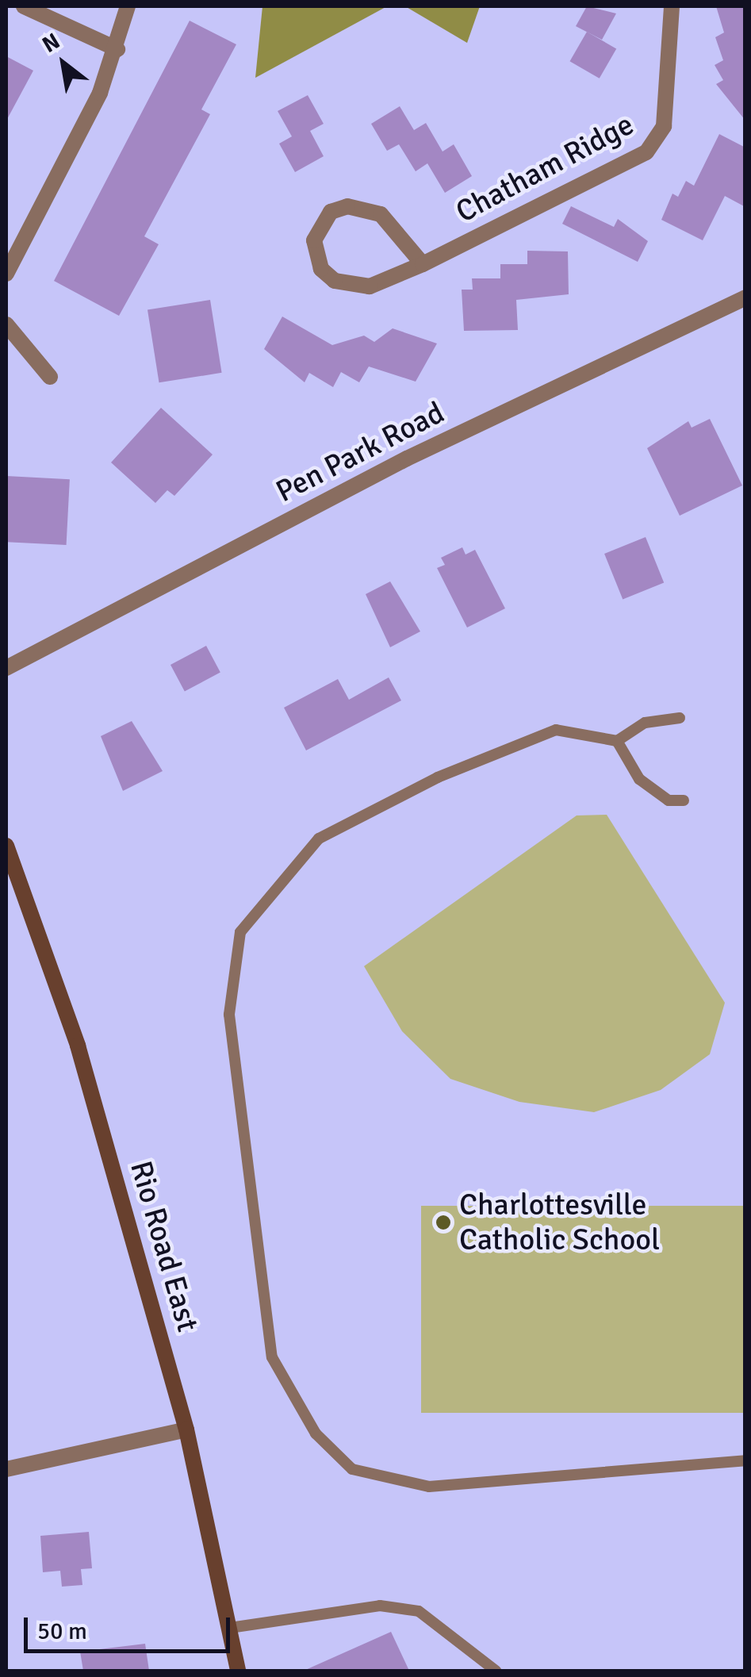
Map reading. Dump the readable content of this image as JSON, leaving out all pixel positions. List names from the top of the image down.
{
  "streets": {
    "street": ["Chatham Ridge", "Pen Park Road", "Rio Road East"]
  },
  "places": ["Charlottesville Catholic School"],
  "scale_bar": "50 m",
  "north": "top left"
}
